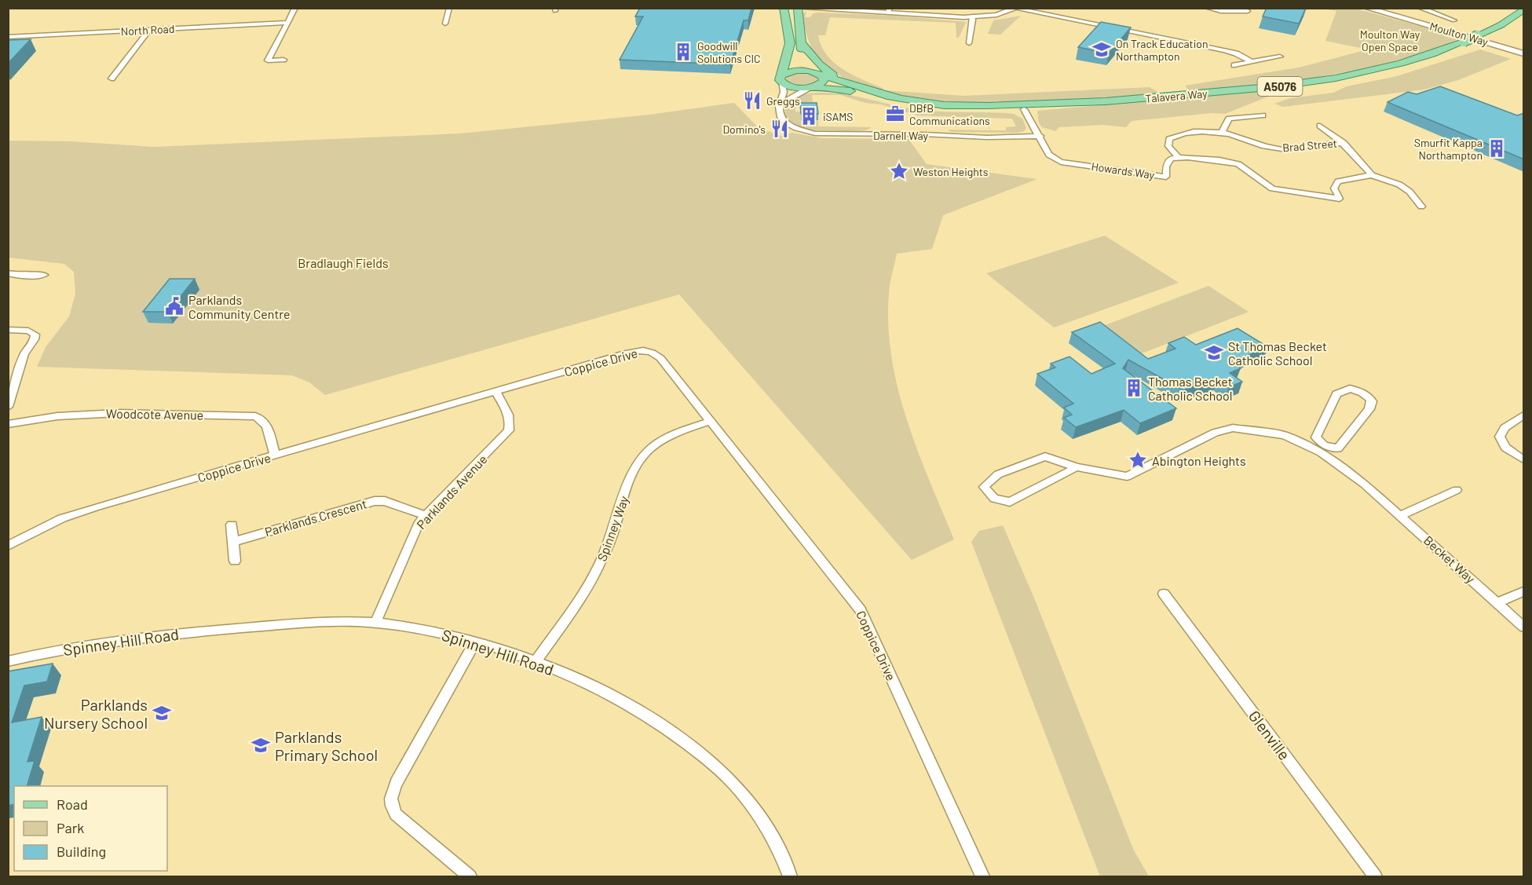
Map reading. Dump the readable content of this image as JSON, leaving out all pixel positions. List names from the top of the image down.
{
  "streets": {
    "main road": ["A5076", "Talavera Way"],
    "street": [
      "North Road",
      "Moulton Way",
      "Darnell Way",
      "Brad Street",
      "Howards Way",
      "Coppice Drive",
      "Woodcote Avenue",
      "Parklands Avenue",
      "Parklands Crescent",
      "Spinney Way",
      "Becket Way",
      "Spinney Hill Road",
      "Glenville"
    ]
  },
  "crossings": [
    ["Talavera Way", "Darnell Way"],
    ["Darnell Way", "Howards Way"],
    ["Brad Street", "Howards Way"],
    ["Coppice Drive", "Woodcote Avenue"],
    ["Coppice Drive", "Parklands Avenue"],
    ["Coppice Drive", "Spinney Way"],
    ["Parklands Avenue", "Parklands Crescent"],
    ["Parklands Avenue", "Spinney Hill Road"],
    ["Spinney Way", "Spinney Hill Road"]
  ],
  "parks": ["Moulton Way Open Space", "Bradlaugh Fields"],
  "places": {
    "school or university": [
      "On Track Education Northampton",
      "St Thomas Becket Catholic School",
      "Parklands Nursery School",
      "Parklands Primary School"
    ],
    "building": [
      "Goodwill Solutions CIC",
      "iSAMS",
      "Smurfit Kappa Northampton",
      "Thomas Becket Catholic School"
    ],
    "restaurant": ["Greggs", "Domino's"],
    "office": ["DBfB Communications"],
    "place": ["Weston Heights", "Abington Heights"],
    "public building": ["Parklands Community Centre"]
  },
  "legend": ["Road", "Park", "Building"]
}
